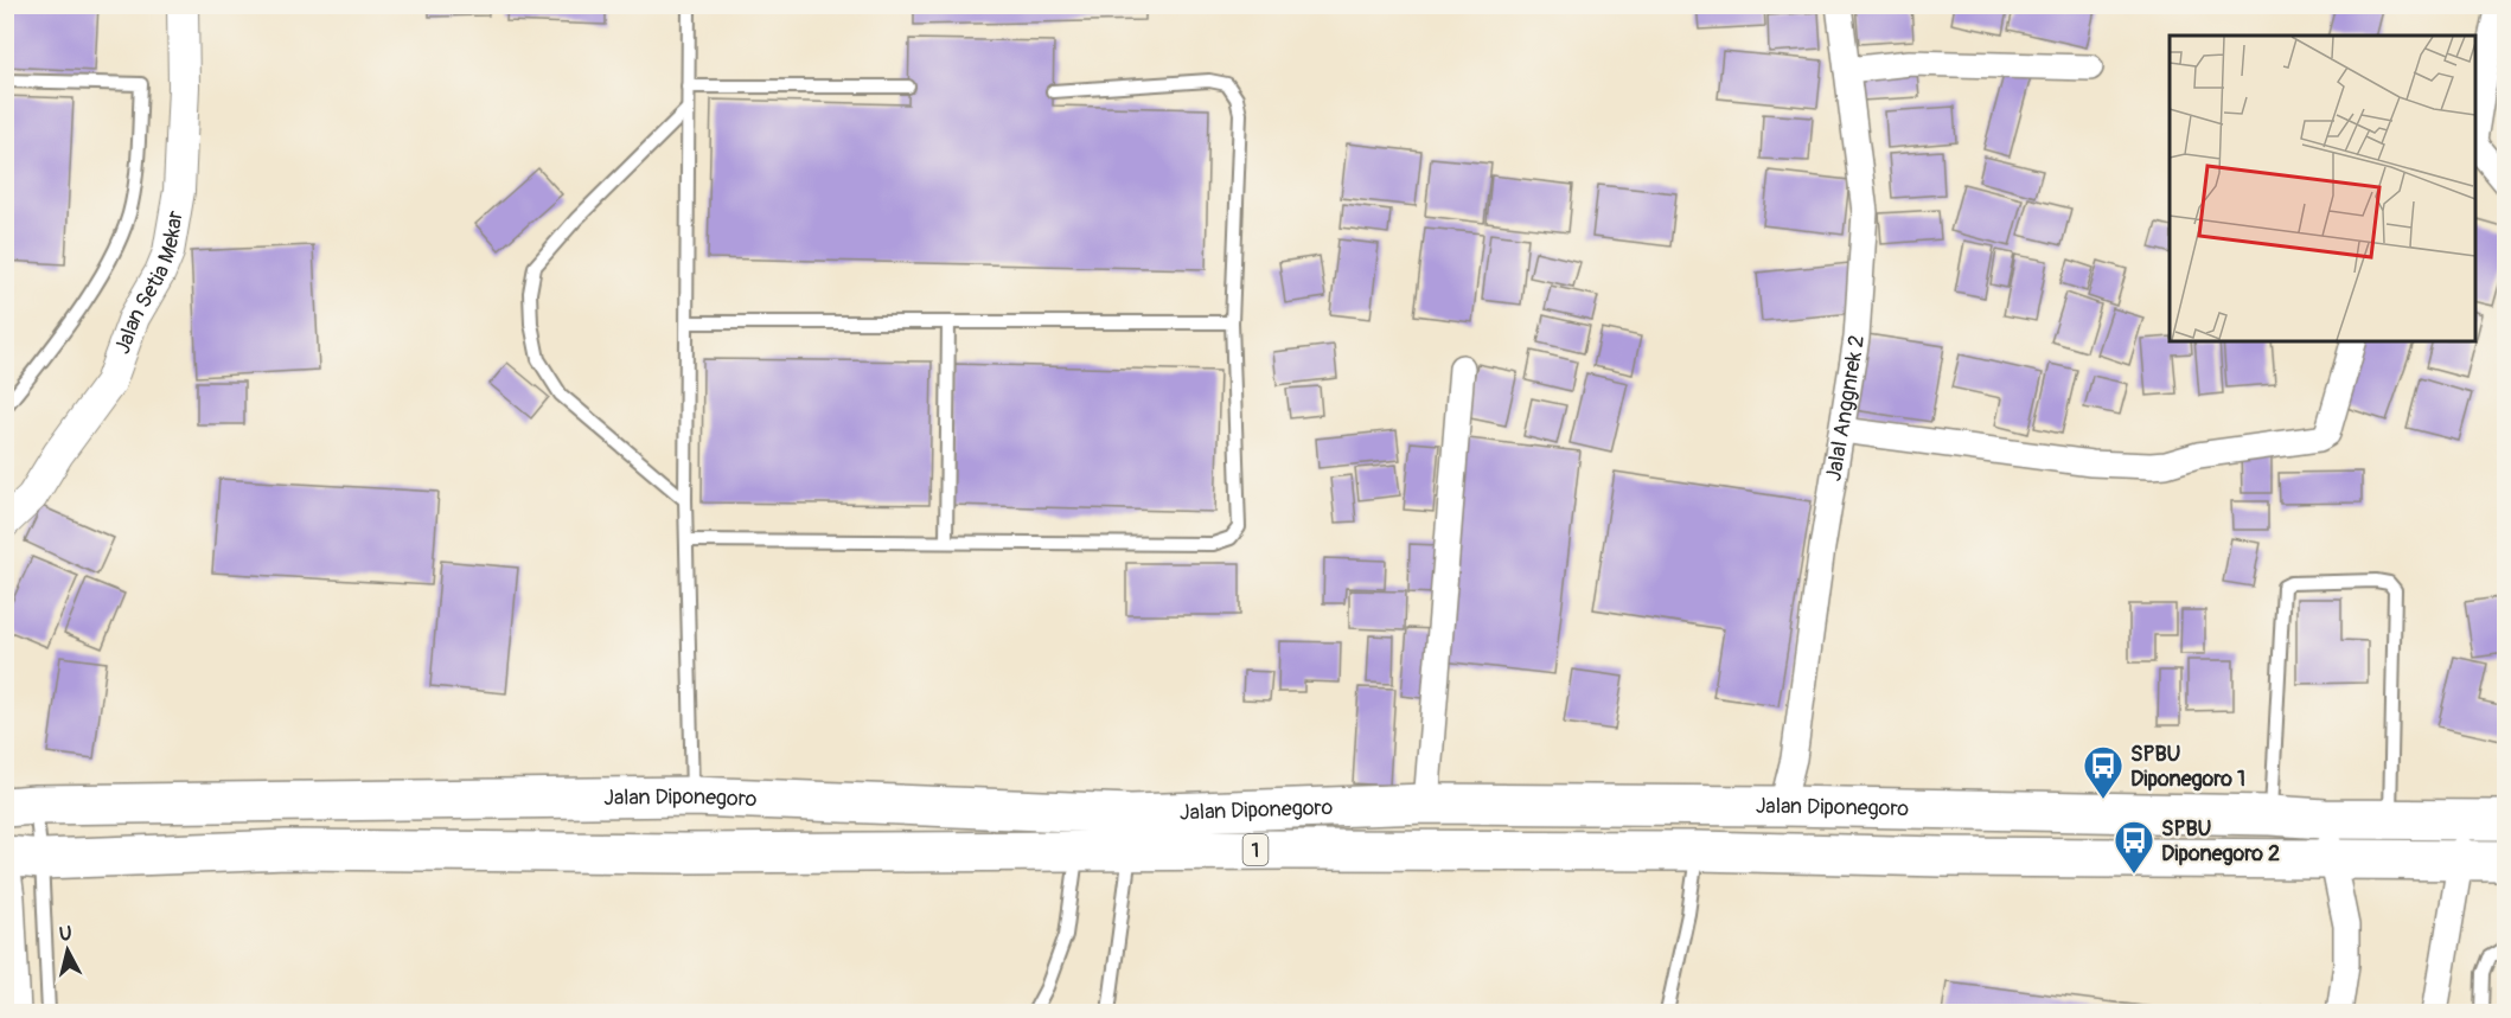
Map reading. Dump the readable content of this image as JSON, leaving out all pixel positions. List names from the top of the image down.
{
  "streets": {
    "highway": ["Jalan Diponegoro", "1"],
    "street": ["Jalan Setia Mekar", "Jalal Anggnrek 2"]
  },
  "crossings": [
    ["Jalal Anggnrek 2", "Jalan Diponegoro"]
  ],
  "places": {
    "bus stop": ["SPBU Diponegoro 1", "SPBU Diponegoro 2"]
  },
  "north": "top"
}
